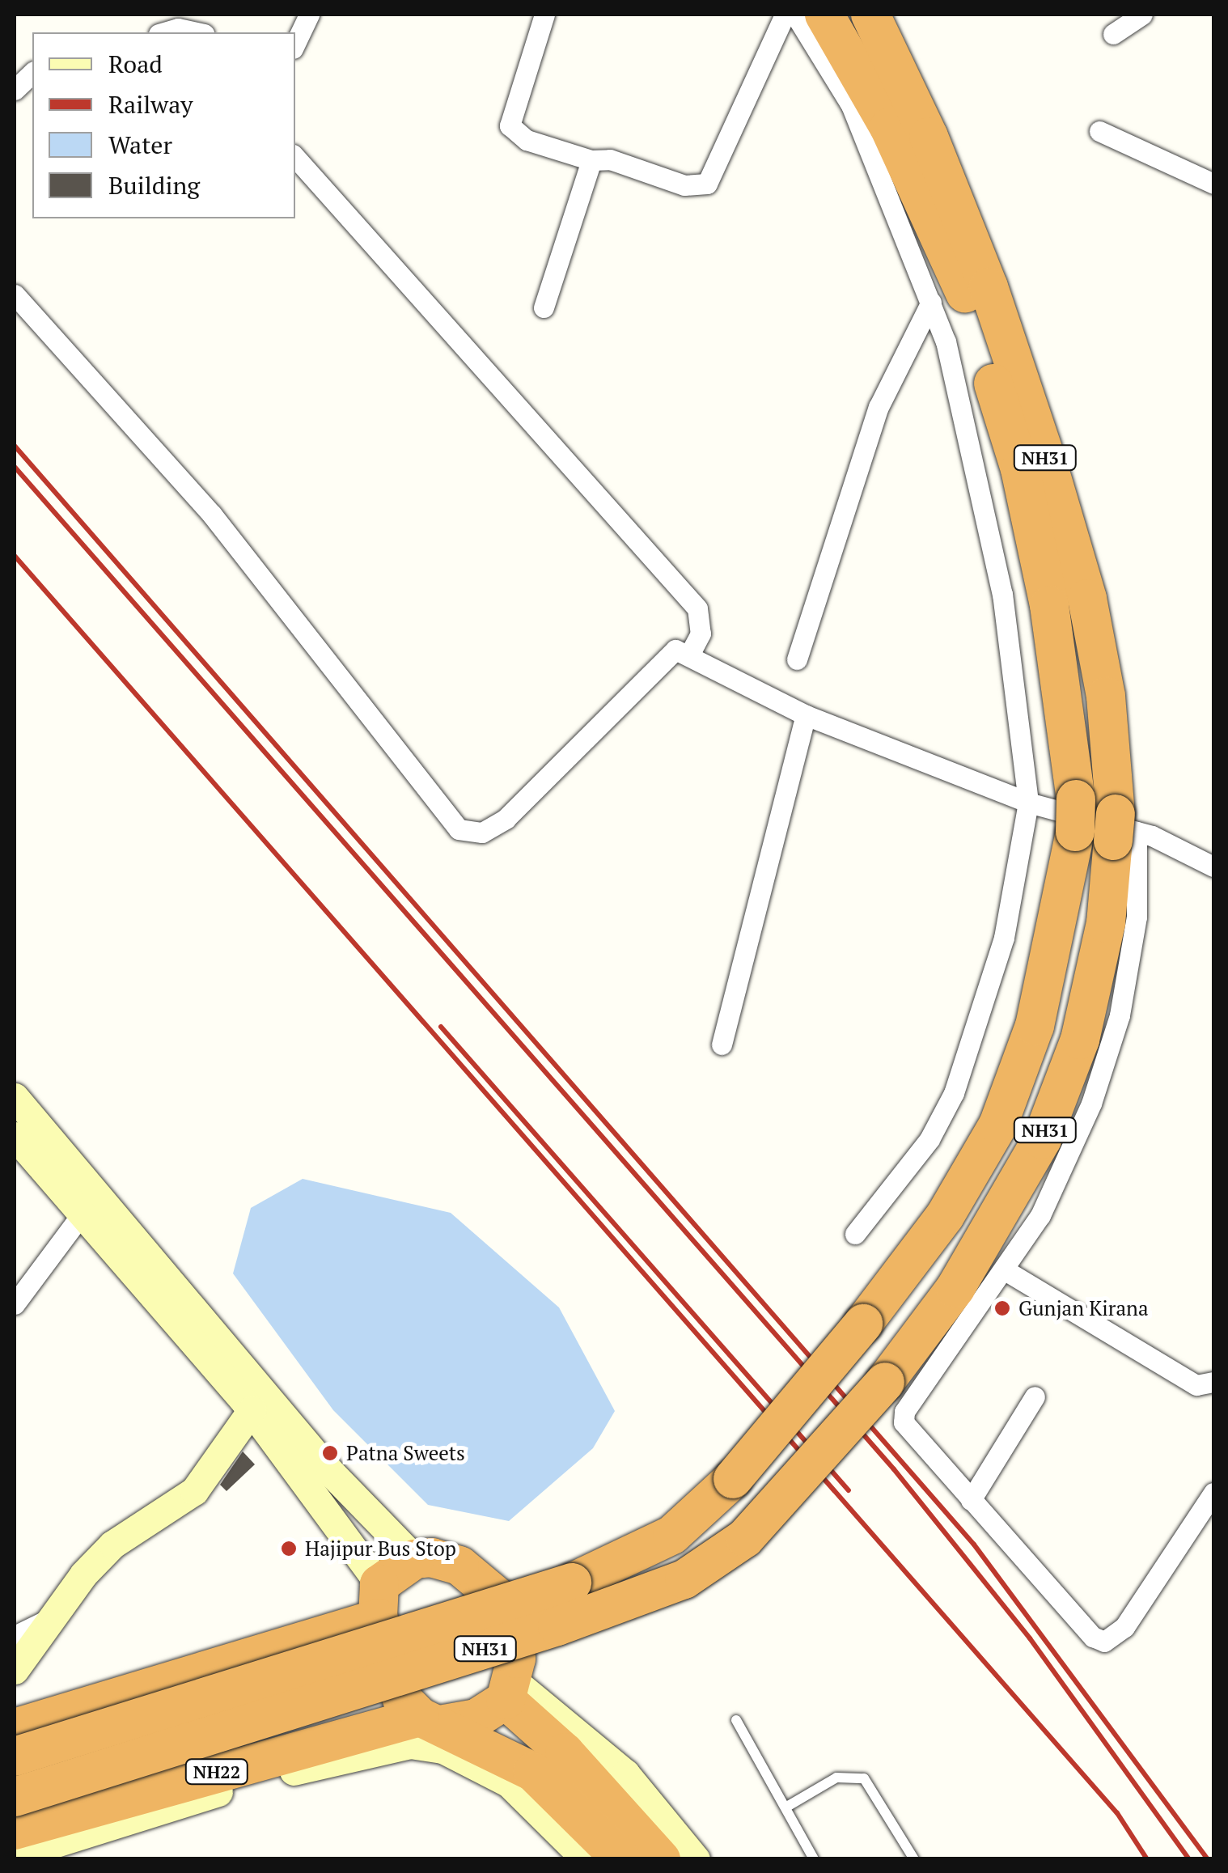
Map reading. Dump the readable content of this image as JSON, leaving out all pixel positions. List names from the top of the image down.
{
  "streets": {
    "highway": ["NH31", "NH22"]
  },
  "places": ["Gunjan Kirana", "Patna Sweets", "Hajipur Bus Stop"],
  "legend": [
    "Road",
    "Railway",
    "Water",
    "Building"
  ]
}
